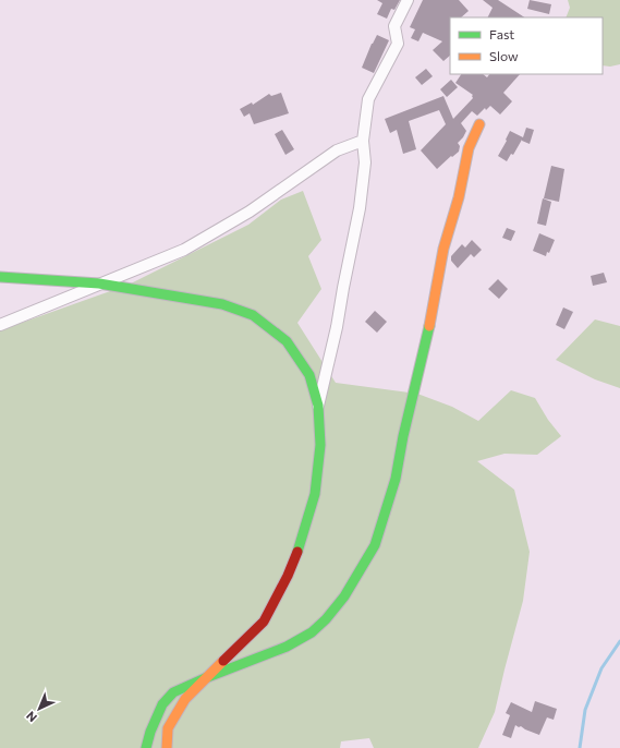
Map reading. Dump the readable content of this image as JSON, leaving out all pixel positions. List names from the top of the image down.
{
  "legend": ["Fast", "Slow"],
  "north": "bottom left"
}
